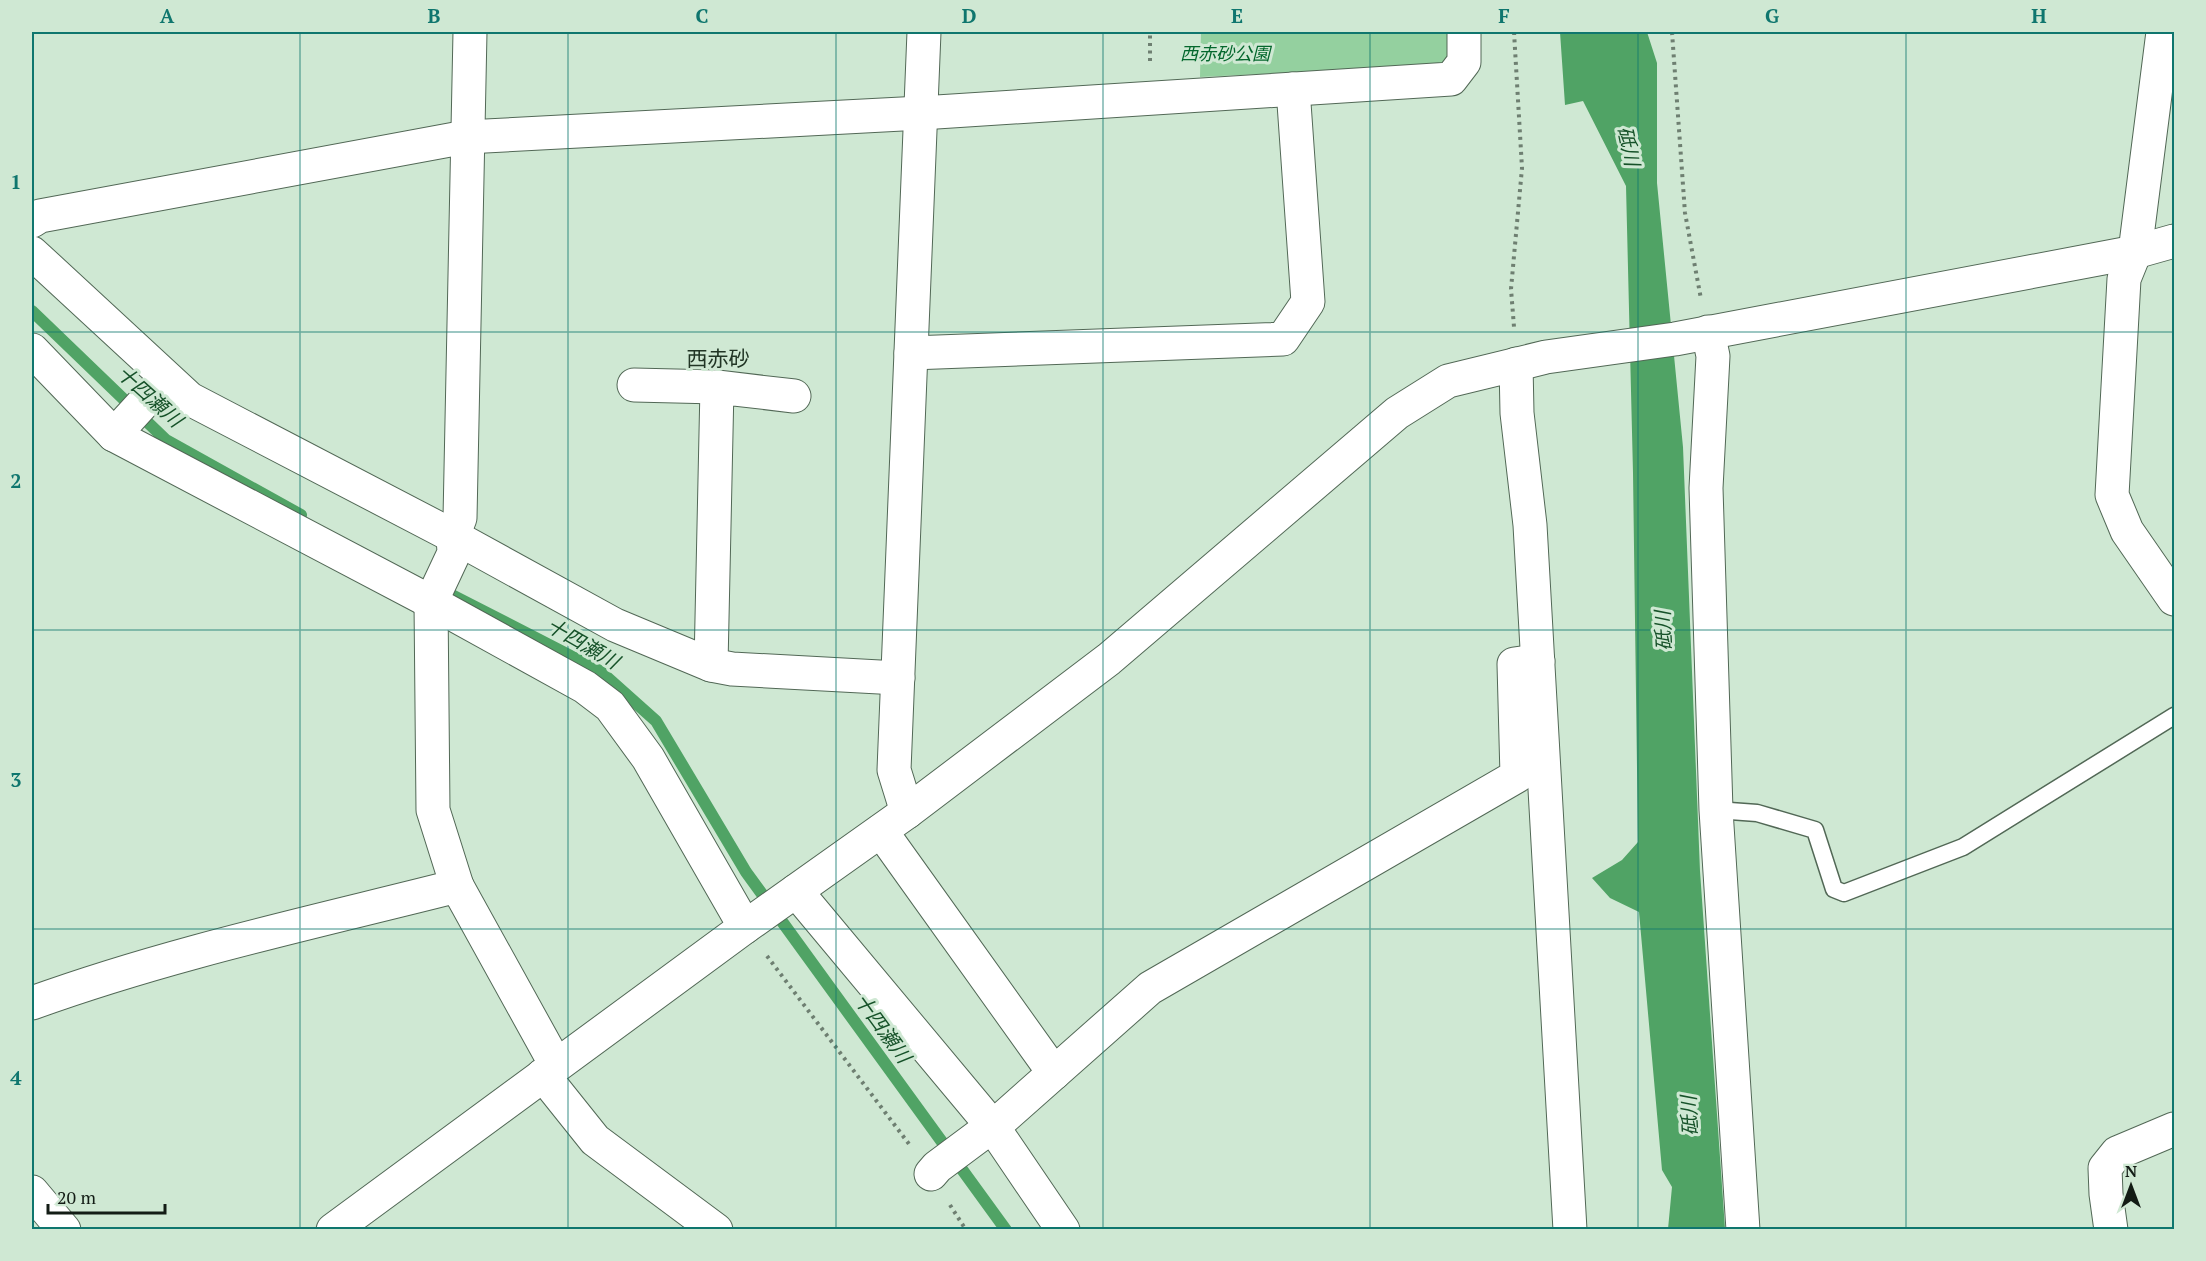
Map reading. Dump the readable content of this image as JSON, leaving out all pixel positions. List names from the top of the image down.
{
  "districts": ["西赤砂"],
  "water": ["砥川", "十四瀬川"],
  "parks": ["西赤砂公園"],
  "scale_bar": "20 m",
  "north": "top",
  "grid": {
    "columns": [
      "A",
      "B",
      "C",
      "D",
      "E",
      "F",
      "G",
      "H"
    ],
    "rows": [
      "1",
      "2",
      "3",
      "4"
    ]
  }
}
